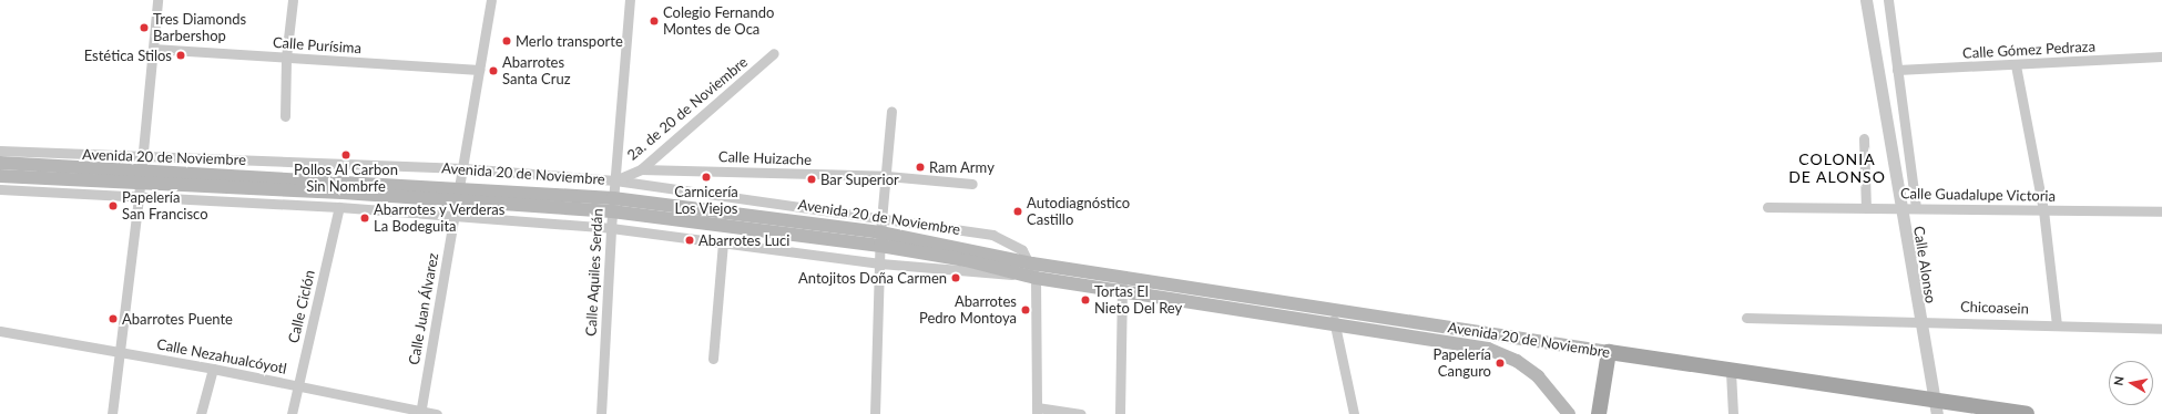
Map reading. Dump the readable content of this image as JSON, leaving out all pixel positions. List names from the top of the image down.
{
  "streets": {
    "main road": ["Avenida 20 de Noviembre"],
    "street": [
      "Calle Purísima",
      "Calle Gómez Pedraza",
      "2a. de 20 de Noviembre",
      "Calle Huizache",
      "Calle Guadalupe Victoria",
      "Calle Alonso",
      "Calle Aquiles Serdán",
      "Calle Ciclón",
      "Chicoasein",
      "Calle Juan Álvarez",
      "Calle Nezahualcóyotl"
    ]
  },
  "crossings": [
    ["Calle Purísima", "Calle Juan Álvarez"],
    ["Calle Gómez Pedraza", "Calle Alonso"],
    ["2a. de 20 de Noviembre", "Avenida 20 de Noviembre"],
    ["2a. de 20 de Noviembre", "Calle Huizache"],
    ["2a. de 20 de Noviembre", "Calle Aquiles Serdán"],
    ["Avenida 20 de Noviembre", "Calle Alonso"],
    ["Avenida 20 de Noviembre", "Calle Aquiles Serdán"],
    ["Avenida 20 de Noviembre", "Calle Ciclón"],
    ["Avenida 20 de Noviembre", "Calle Juan Álvarez"],
    ["Calle Guadalupe Victoria", "Calle Alonso"],
    ["Calle Alonso", "Chicoasein"],
    ["Calle Ciclón", "Calle Nezahualcóyotl"],
    ["Calle Juan Álvarez", "Calle Nezahualcóyotl"]
  ],
  "districts": ["COLONIA DE ALONSO"],
  "places": [
    "Colegio Fernando Montes de Oca",
    "Tres Diamonds Barbershop",
    "Merlo transporte",
    "Estética Stilos",
    "Abarrotes Santa Cruz",
    "Pollos Al Carbon Sin Nombrfe",
    "Ram Army",
    "Carnicería Los Viejos",
    "Bar Superior",
    "Papelería San Francisco",
    "Autodiagnóstico Castillo",
    "Abarrotes y Verderas La Bodeguita",
    "Abarrotes Luci",
    "Antojitos Doña Carmen",
    "Tortas El Nieto Del Rey",
    "Abarrotes Pedro Montoya",
    "Abarrotes Puente",
    "Papelería Canguro"
  ],
  "north": "left"
}
